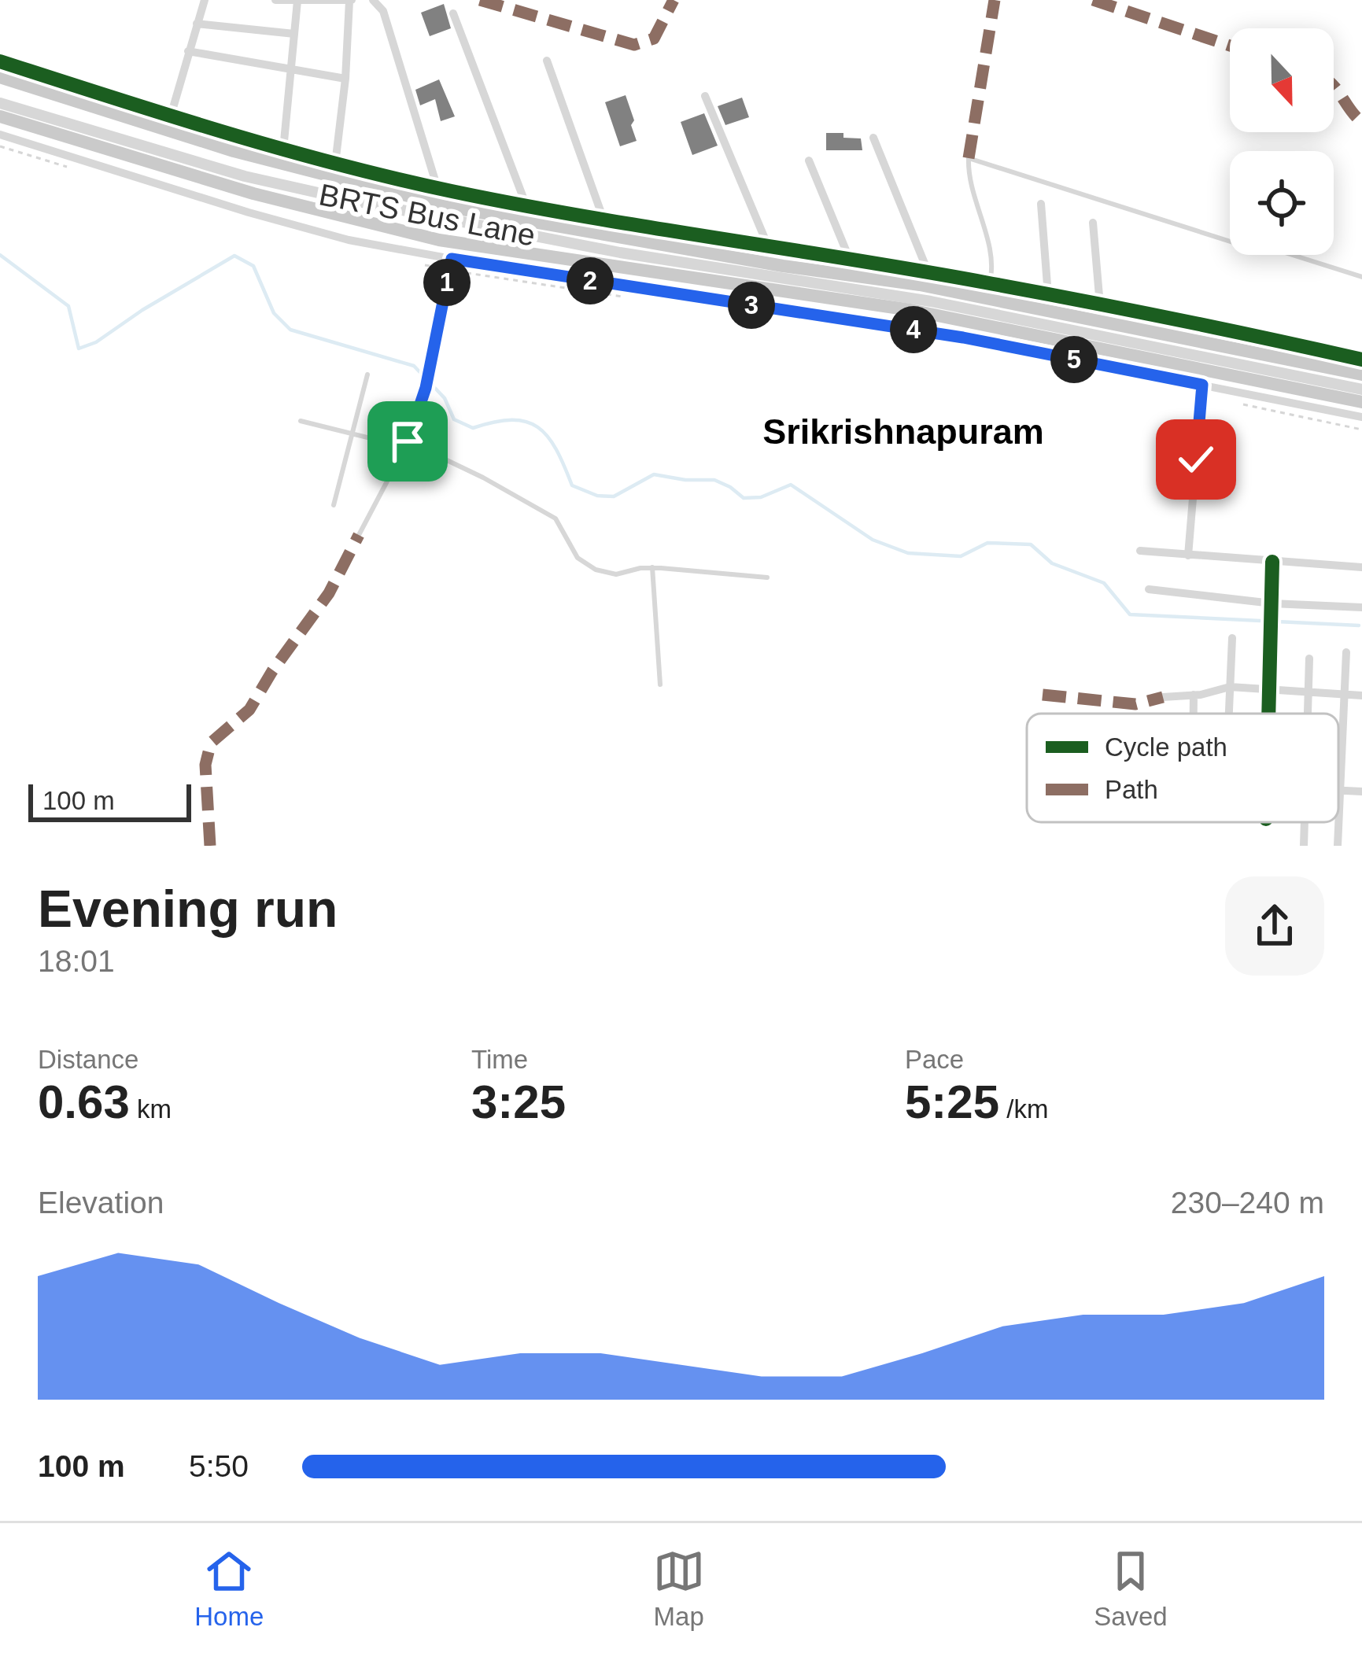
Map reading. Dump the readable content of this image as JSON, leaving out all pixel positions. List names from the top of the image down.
{
  "streets": {
    "street": ["BRTS Bus Lane"]
  },
  "districts": ["Srikrishnapuram"],
  "legend": ["Cycle path", "Path"],
  "scale_bar": "100 m",
  "north": "bottom",
  "page": {
    "pins": [
      "2",
      "1",
      "3",
      "4",
      "5"
    ],
    "scale": "100 m",
    "heading": ["Evening run", "18:01"],
    "stats": [
      ["Distance", "0.63 km"],
      ["Time", "3:25"],
      ["Pace", "5:25 /km"]
    ],
    "chart": ["Elevation", "230–240 m"],
    "list": [
      {
        "name": "100 m",
        "note": "5:50"
      }
    ],
    "tabs": ["Home", "Map", "Saved"]
  }
}
